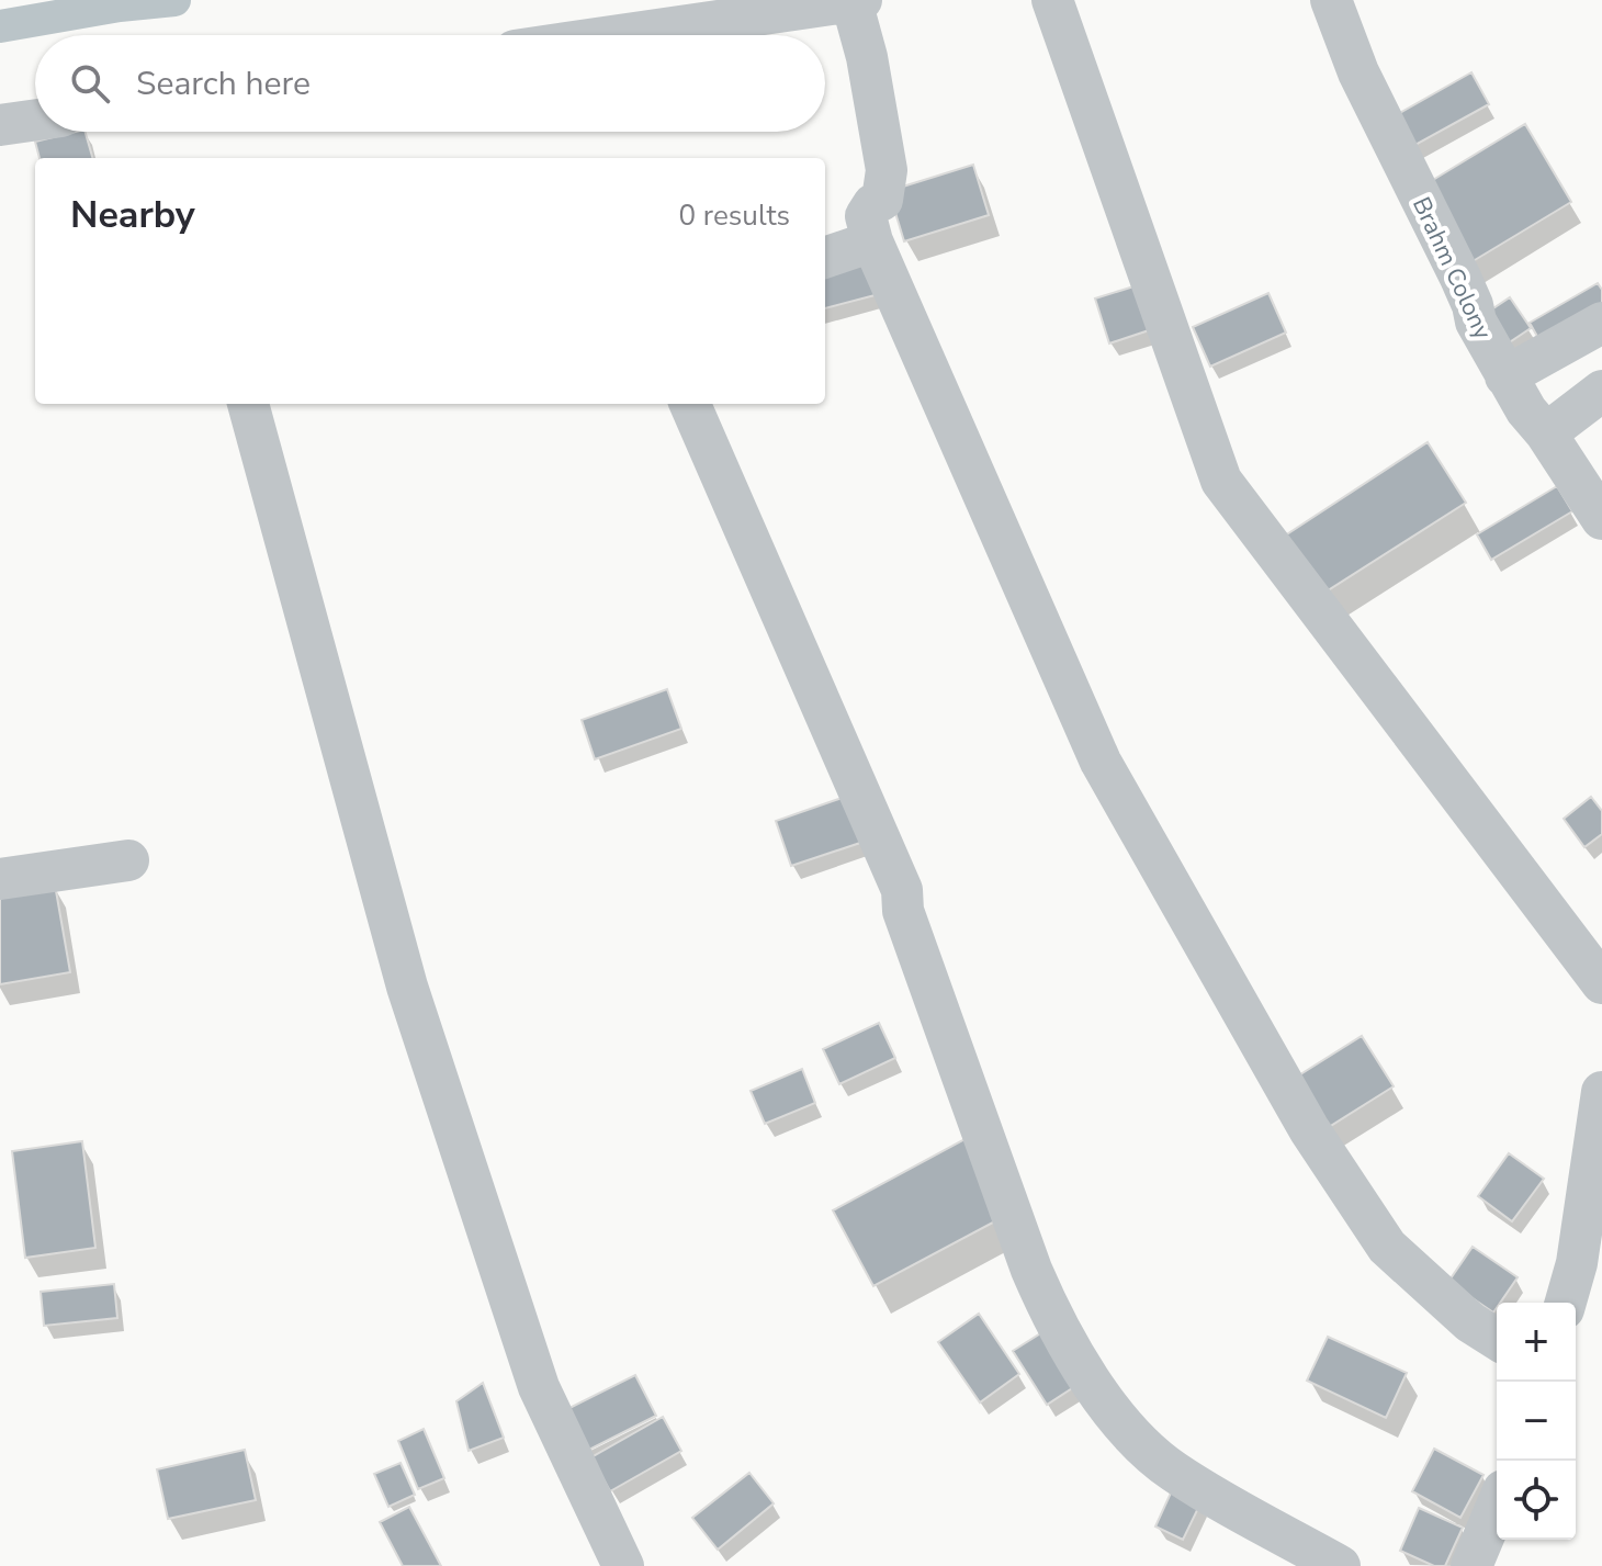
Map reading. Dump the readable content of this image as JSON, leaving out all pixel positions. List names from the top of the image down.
{
  "streets": {
    "street": ["Brahm Colony"]
  },
  "page": {
    "search": "Search here",
    "heading": ["Nearby", "0 results"],
    "map_buttons": ["+", "−"]
  }
}
